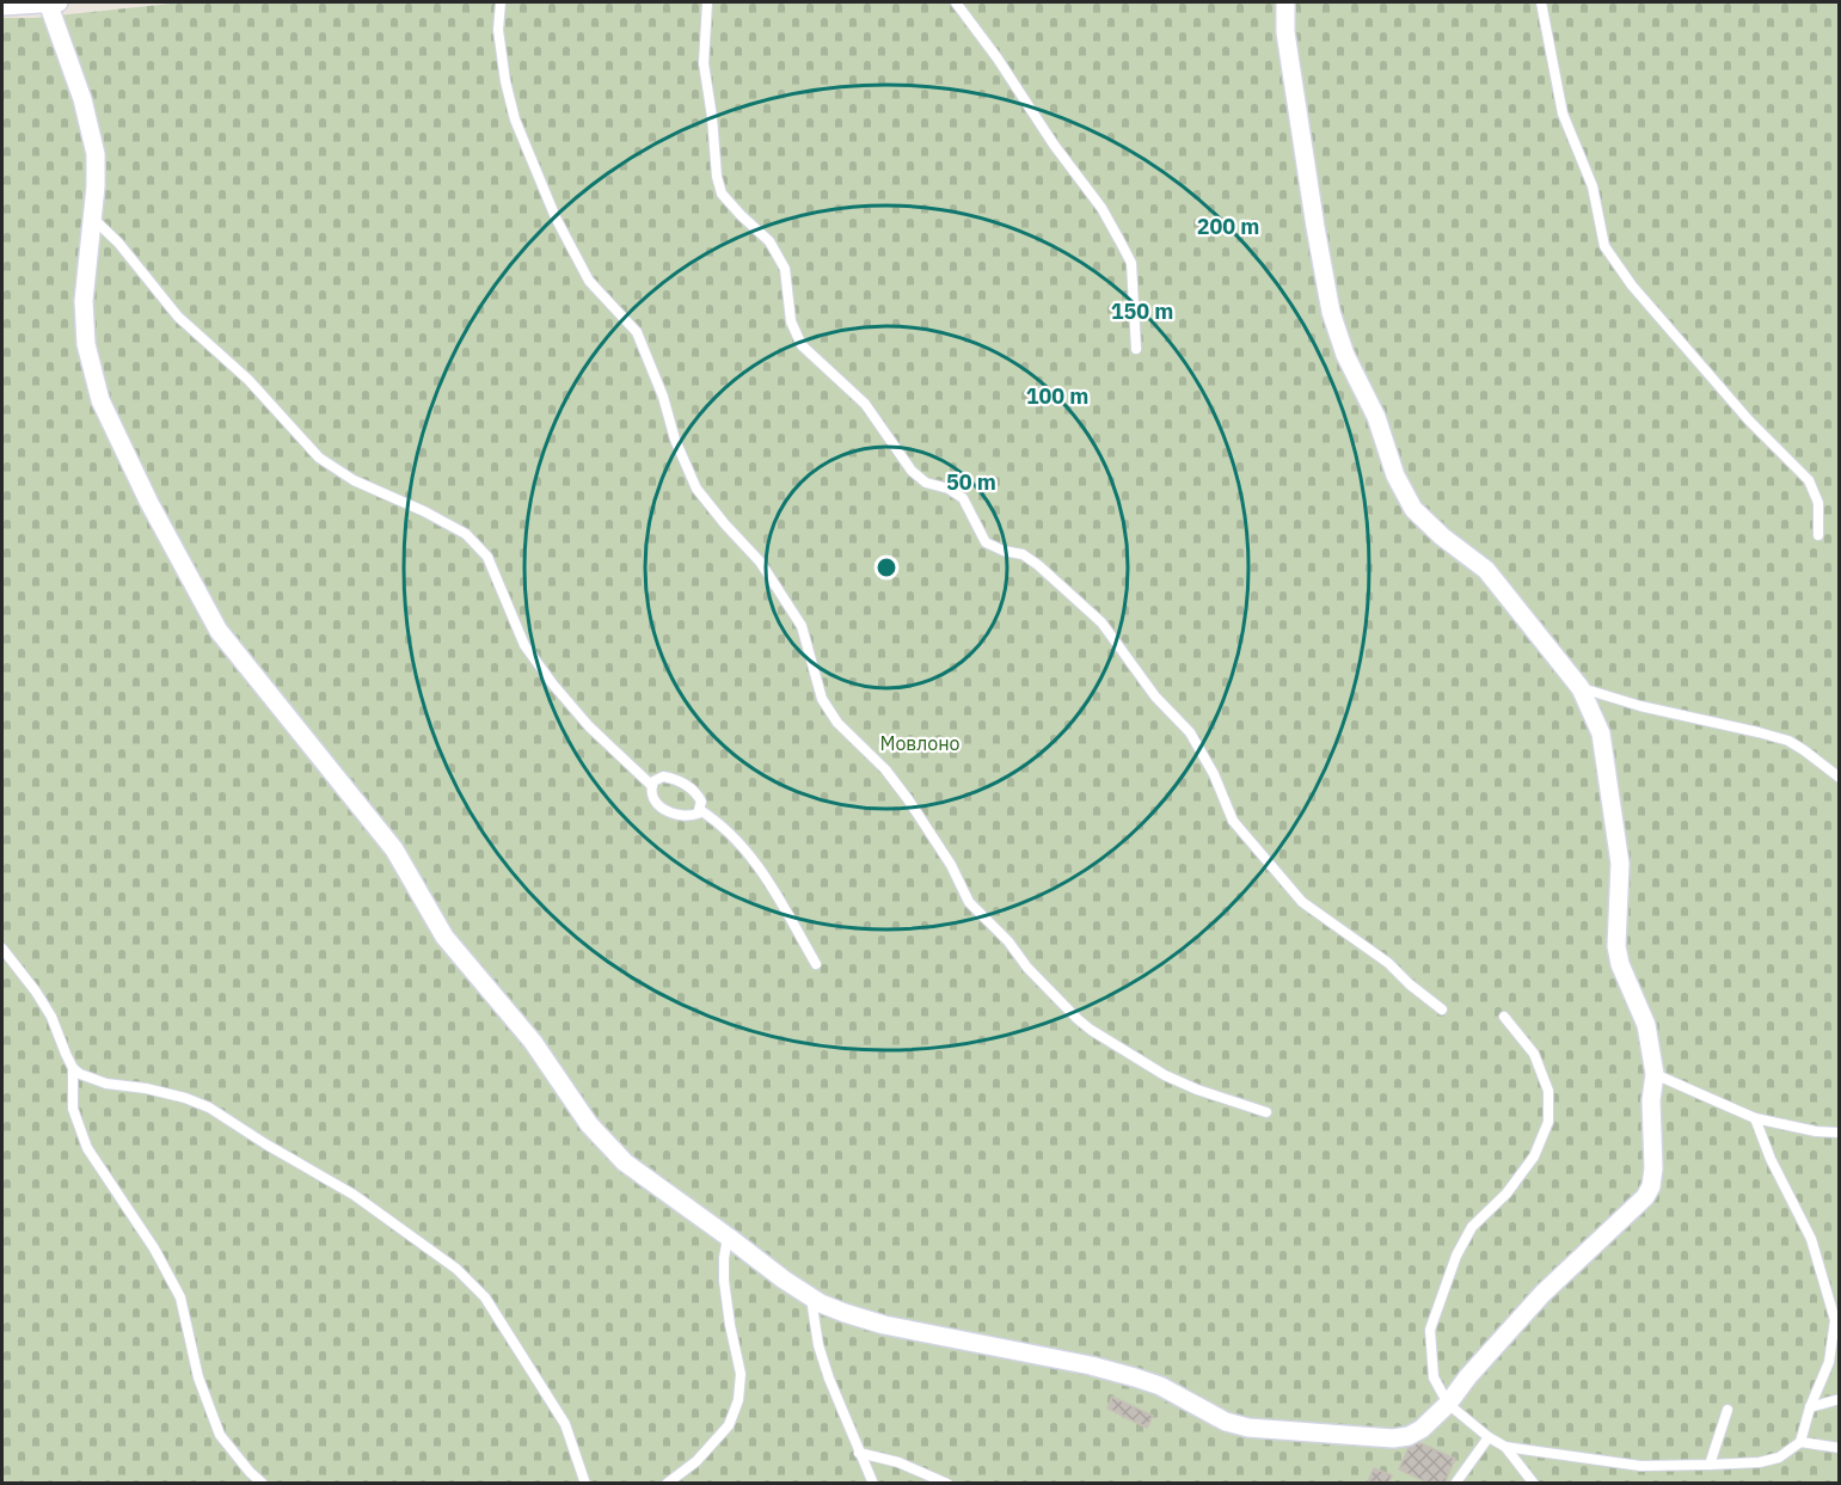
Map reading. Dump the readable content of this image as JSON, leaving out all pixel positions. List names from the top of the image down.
{
  "parks": ["Мовлоно"],
  "rings": [
    "200 m",
    "150 m",
    "100 m",
    "50 m"
  ]
}
